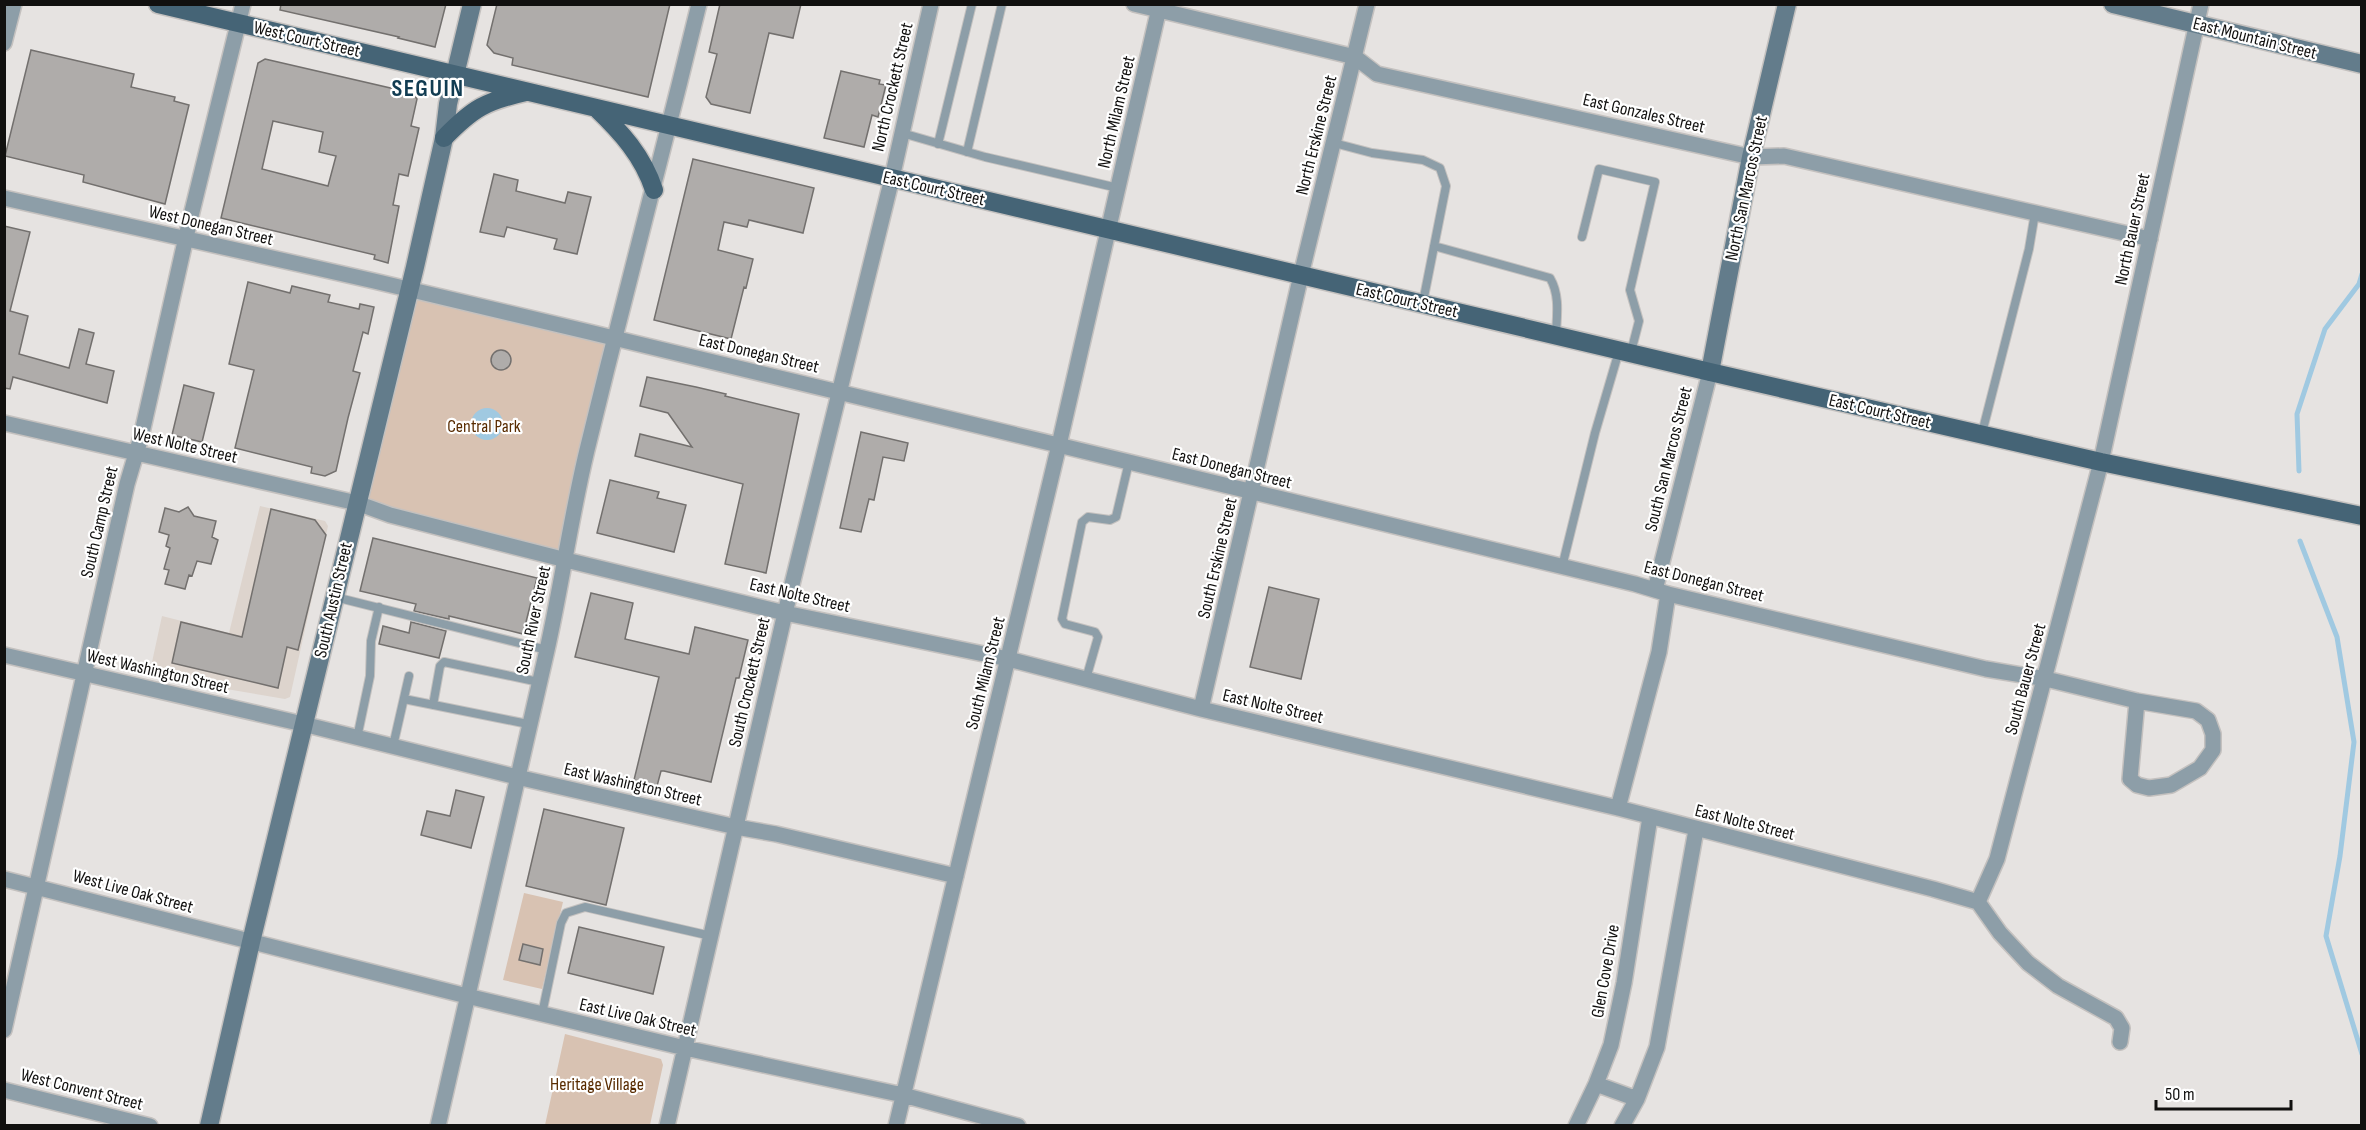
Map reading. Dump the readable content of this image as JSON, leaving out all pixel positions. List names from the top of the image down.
{
  "streets": {
    "main road": [
      "East Mountain Street",
      "West Court Street",
      "East Court Street",
      "North San Marcos Street",
      "South Austin Street"
    ],
    "street": [
      "North Crockett Street",
      "North Milam Street",
      "East Gonzales Street",
      "North Erskine Street",
      "West Donegan Street",
      "North Bauer Street",
      "East Donegan Street",
      "West Nolte Street",
      "South San Marcos Street",
      "South Camp Street",
      "South Erskine Street",
      "East Nolte Street",
      "South River Street",
      "West Washington Street",
      "South Milam Street",
      "South Bauer Street",
      "South Crockett Street",
      "East Washington Street",
      "West Live Oak Street",
      "Glen Cove Drive",
      "East Live Oak Street",
      "West Convent Street"
    ]
  },
  "crossings": [
    ["East Mountain Street", "North Bauer Street"],
    ["West Court Street", "East Court Street"],
    ["West Court Street", "South Camp Street"],
    ["West Court Street", "South Austin Street"],
    ["North Crockett Street", "East Court Street"],
    ["North Crockett Street", "South Crockett Street"],
    ["North Milam Street", "East Gonzales Street"],
    ["North Milam Street", "East Court Street"],
    ["North Milam Street", "South Milam Street"],
    ["East Gonzales Street", "North Erskine Street"],
    ["East Gonzales Street", "North San Marcos Street"],
    ["East Gonzales Street", "North Bauer Street"],
    ["North Erskine Street", "East Court Street"],
    ["North Erskine Street", "South Erskine Street"],
    ["East Court Street", "North San Marcos Street"],
    ["East Court Street", "North Bauer Street"],
    ["East Court Street", "South San Marcos Street"],
    ["East Court Street", "South Erskine Street"],
    ["East Court Street", "South Austin Street"],
    ["East Court Street", "South River Street"],
    ["East Court Street", "South Milam Street"],
    ["East Court Street", "South Bauer Street"],
    ["East Court Street", "South Crockett Street"],
    ["North San Marcos Street", "South San Marcos Street"],
    ["West Donegan Street", "East Donegan Street"],
    ["West Donegan Street", "South Camp Street"],
    ["West Donegan Street", "South Austin Street"],
    ["North Bauer Street", "South Bauer Street"],
    ["East Donegan Street", "South San Marcos Street"],
    ["East Donegan Street", "South Erskine Street"],
    ["East Donegan Street", "South Austin Street"],
    ["East Donegan Street", "South River Street"],
    ["East Donegan Street", "South Milam Street"],
    ["East Donegan Street", "South Bauer Street"],
    ["East Donegan Street", "South Crockett Street"],
    ["West Nolte Street", "South Camp Street"],
    ["West Nolte Street", "East Nolte Street"],
    ["West Nolte Street", "South Austin Street"],
    ["South San Marcos Street", "East Nolte Street"],
    ["South Camp Street", "West Washington Street"],
    ["South Camp Street", "West Live Oak Street"],
    ["South Erskine Street", "East Nolte Street"],
    ["East Nolte Street", "South Austin Street"],
    ["East Nolte Street", "South River Street"],
    ["East Nolte Street", "South Milam Street"],
    ["East Nolte Street", "South Bauer Street"],
    ["East Nolte Street", "South Crockett Street"],
    ["East Nolte Street", "Glen Cove Drive"],
    ["South Austin Street", "West Washington Street"],
    ["South Austin Street", "East Washington Street"],
    ["South Austin Street", "West Live Oak Street"],
    ["South Austin Street", "East Live Oak Street"],
    ["South River Street", "East Washington Street"],
    ["South River Street", "East Live Oak Street"],
    ["West Washington Street", "East Washington Street"],
    ["South Milam Street", "East Washington Street"],
    ["South Milam Street", "East Live Oak Street"],
    ["South Crockett Street", "East Washington Street"],
    ["South Crockett Street", "East Live Oak Street"],
    ["West Live Oak Street", "East Live Oak Street"]
  ],
  "districts": ["SEGUIN"],
  "parks": ["Central Park", "Heritage Village"],
  "scale_bar": "50 m"
}
